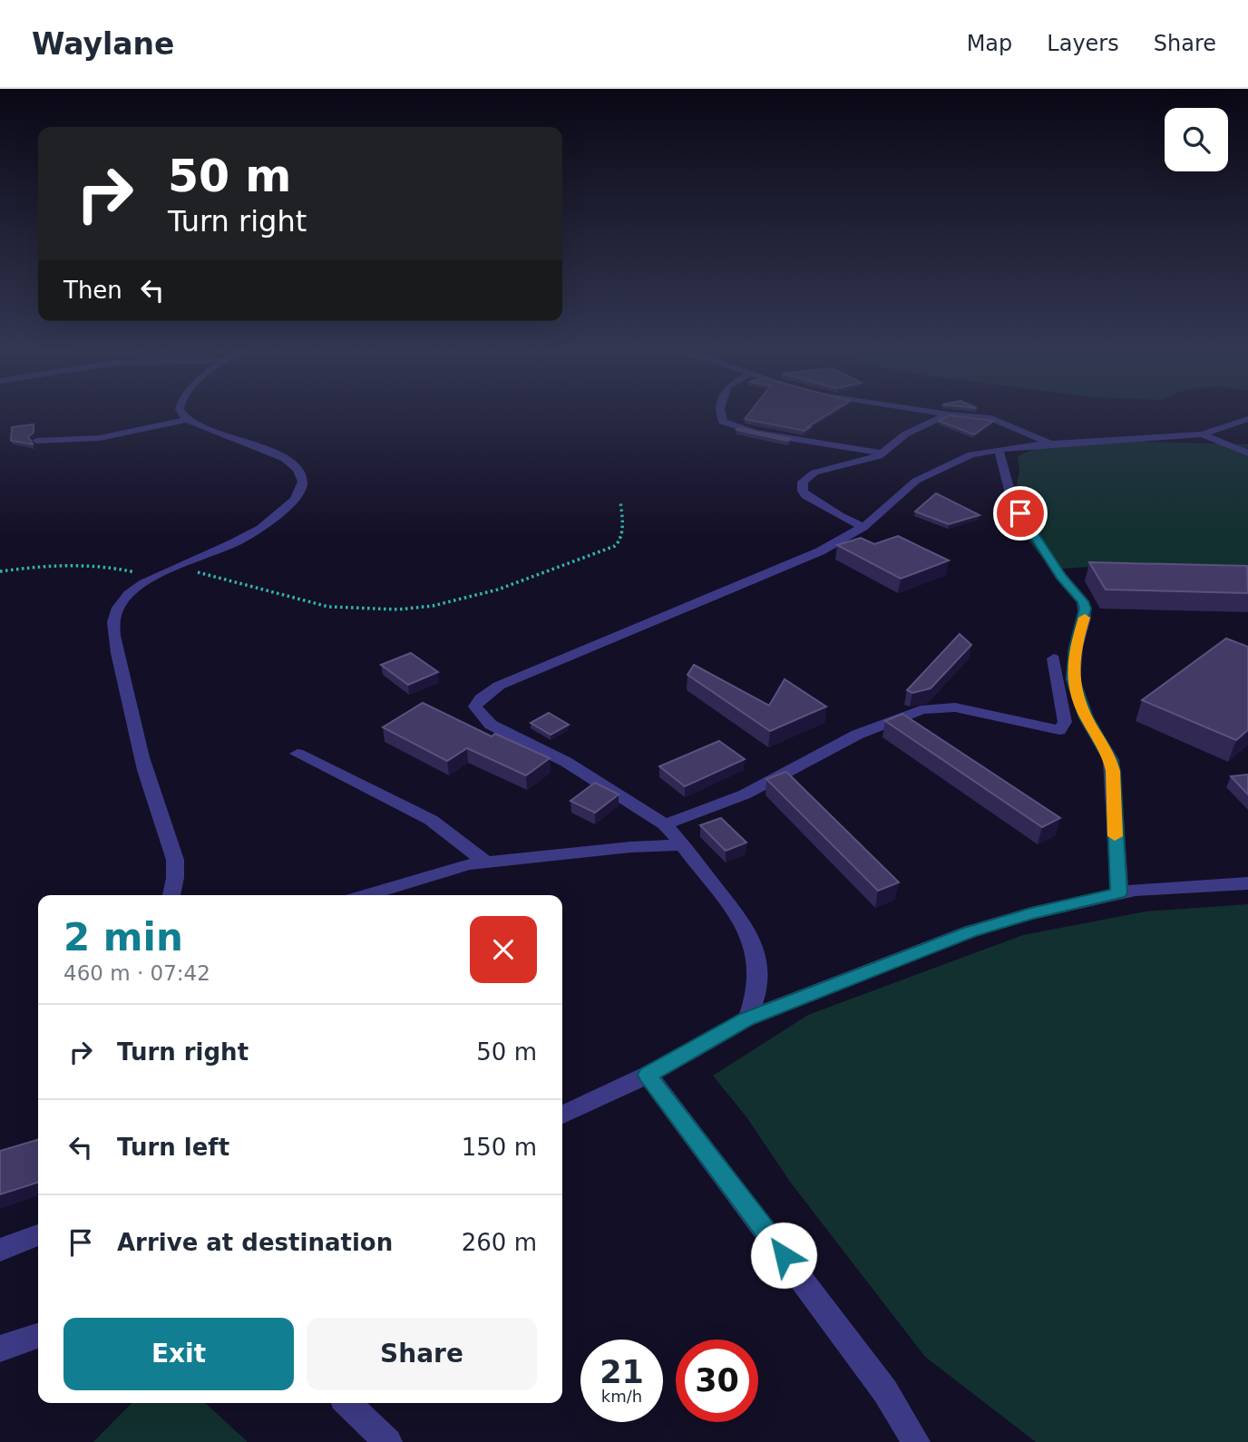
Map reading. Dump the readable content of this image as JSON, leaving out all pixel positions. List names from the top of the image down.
{
  "page": {
    "header": "Waylane",
    "nav": ["Map", "Layers", "Share"],
    "turn": ["50 m", "Turn right"],
    "then": "Then",
    "heading": ["2 min", "460 m · 07:42"],
    "list": [
      {
        "name": "Turn right",
        "value": "50 m"
      },
      {
        "name": "Turn left",
        "value": "150 m"
      },
      {
        "name": "Arrive at destination",
        "value": "260 m"
      }
    ],
    "buttons": ["Exit", "Share"],
    "speed": "21 km/h",
    "limit": "30"
  }
}
